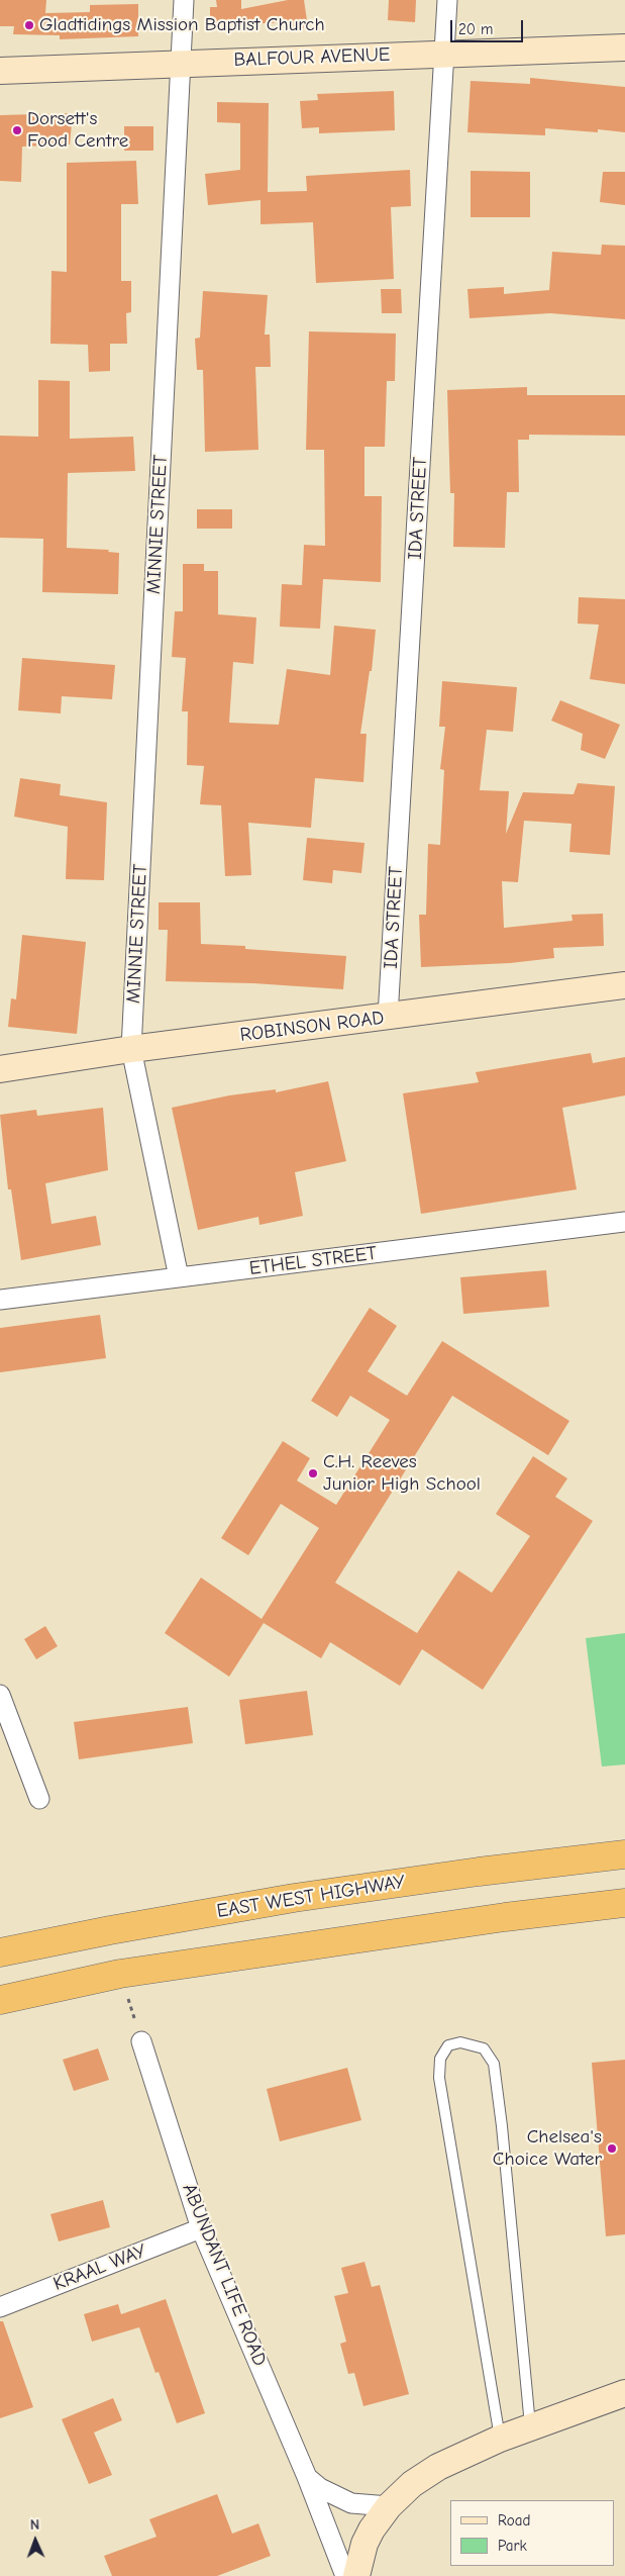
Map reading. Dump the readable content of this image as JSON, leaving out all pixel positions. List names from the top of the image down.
{
  "streets": {
    "highway": ["EAST WEST HIGHWAY"],
    "street": [
      "BALFOUR AVENUE",
      "IDA STREET",
      "MINNIE STREET",
      "ROBINSON ROAD",
      "ETHEL STREET",
      "KRAAL WAY",
      "ABUNDANT LIFE ROAD"
    ]
  },
  "crossings": [
    ["BALFOUR AVENUE", "IDA STREET"],
    ["BALFOUR AVENUE", "MINNIE STREET"],
    ["IDA STREET", "ROBINSON ROAD"],
    ["MINNIE STREET", "ROBINSON ROAD"],
    ["MINNIE STREET", "ETHEL STREET"],
    ["KRAAL WAY", "ABUNDANT LIFE ROAD"]
  ],
  "places": [
    "Gladtidings Mission Baptist Church",
    "Dorsett's Food Centre",
    "C.H. Reeves Junior High School",
    "Chelsea's Choice Water"
  ],
  "legend": ["Road", "Park"],
  "scale_bar": "20 m",
  "north": "top"
}
